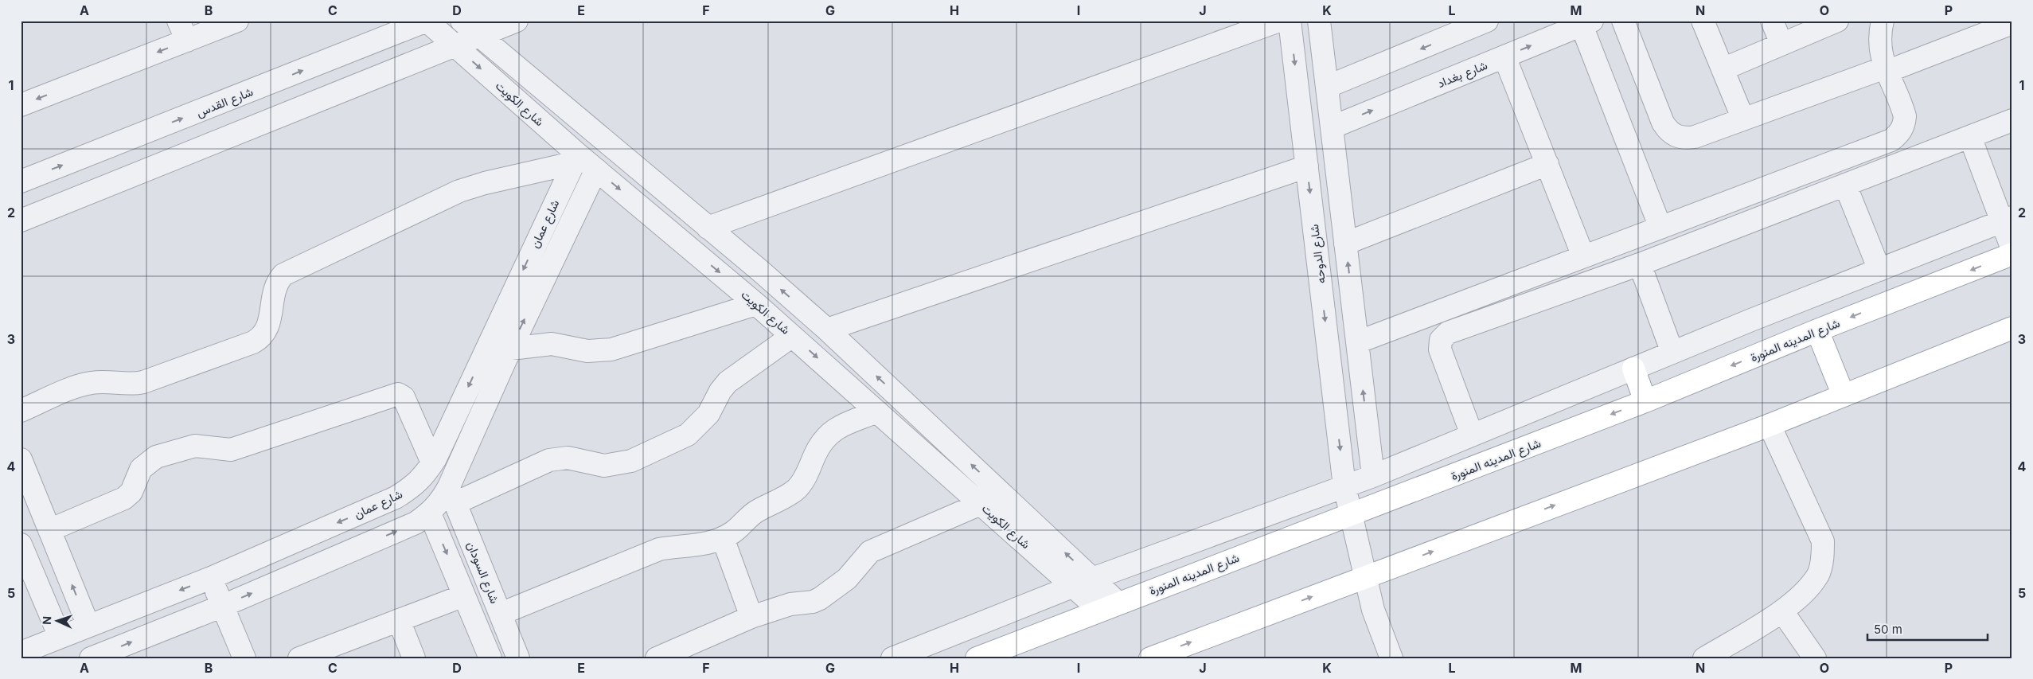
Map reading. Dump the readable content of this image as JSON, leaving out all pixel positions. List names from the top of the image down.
{
  "streets": {
    "main road": ["شارع المدينه المنورة"],
    "street": [
      "شارع بغداد",
      "شارع القدس",
      "شارع الكويت",
      "شارع عمان",
      "شارع الدوحه",
      "شارع السودان"
    ]
  },
  "crossings": [
    ["شارع القدس", "شارع الكويت"],
    ["شارع الكويت", "شارع عمان"],
    ["شارع الكويت", "شارع المدينه المنورة"],
    ["شارع عمان", "شارع السودان"],
    ["شارع الدوحه", "شارع المدينه المنورة"]
  ],
  "scale_bar": "50 m",
  "north": "left",
  "grid": {
    "columns": [
      "A",
      "B",
      "C",
      "D",
      "E",
      "F",
      "G",
      "H",
      "I",
      "J",
      "K",
      "L",
      "M",
      "N",
      "O",
      "P"
    ],
    "rows": [
      "1",
      "2",
      "3",
      "4",
      "5"
    ]
  }
}
